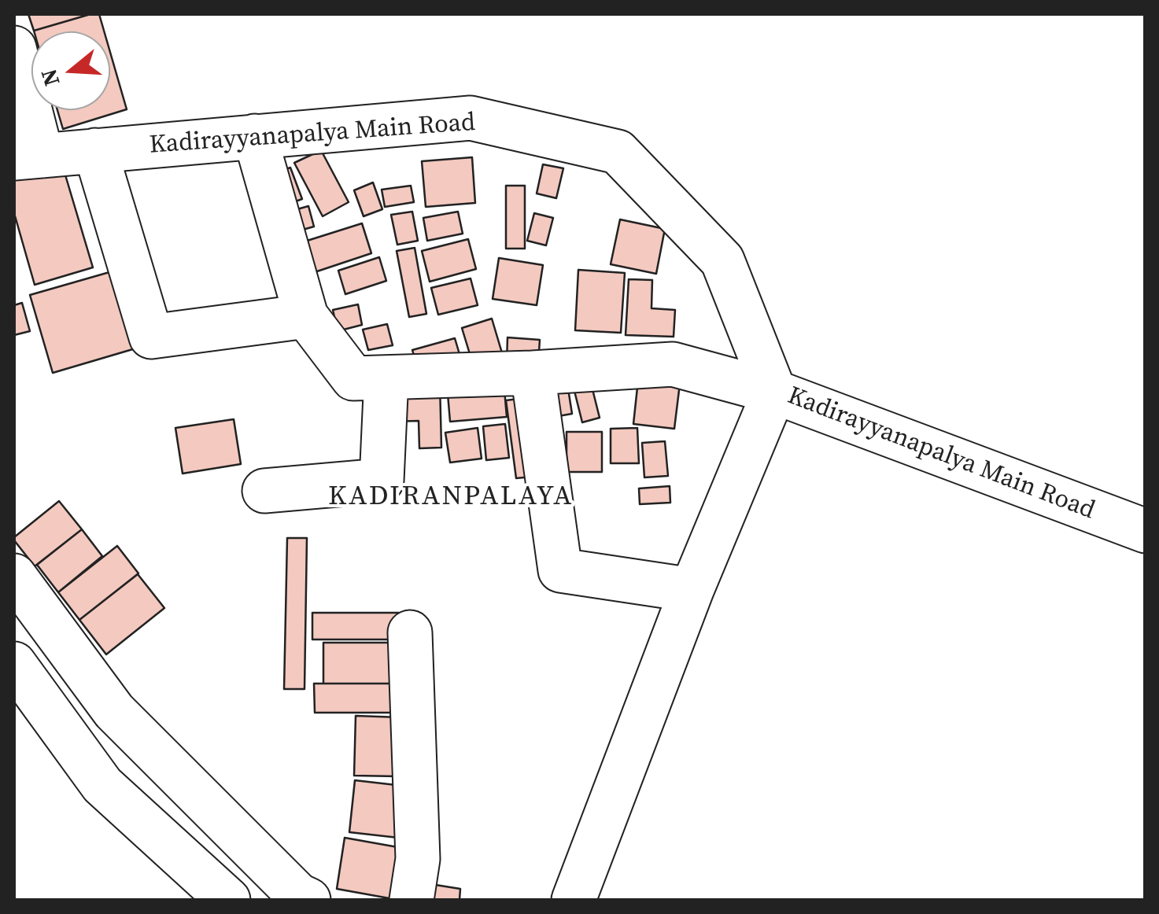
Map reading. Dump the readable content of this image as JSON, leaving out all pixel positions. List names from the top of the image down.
{
  "streets": {
    "street": ["Kadirayyanapalya Main Road"]
  },
  "districts": ["KADIRANPALAYA"],
  "north": "left"
}
